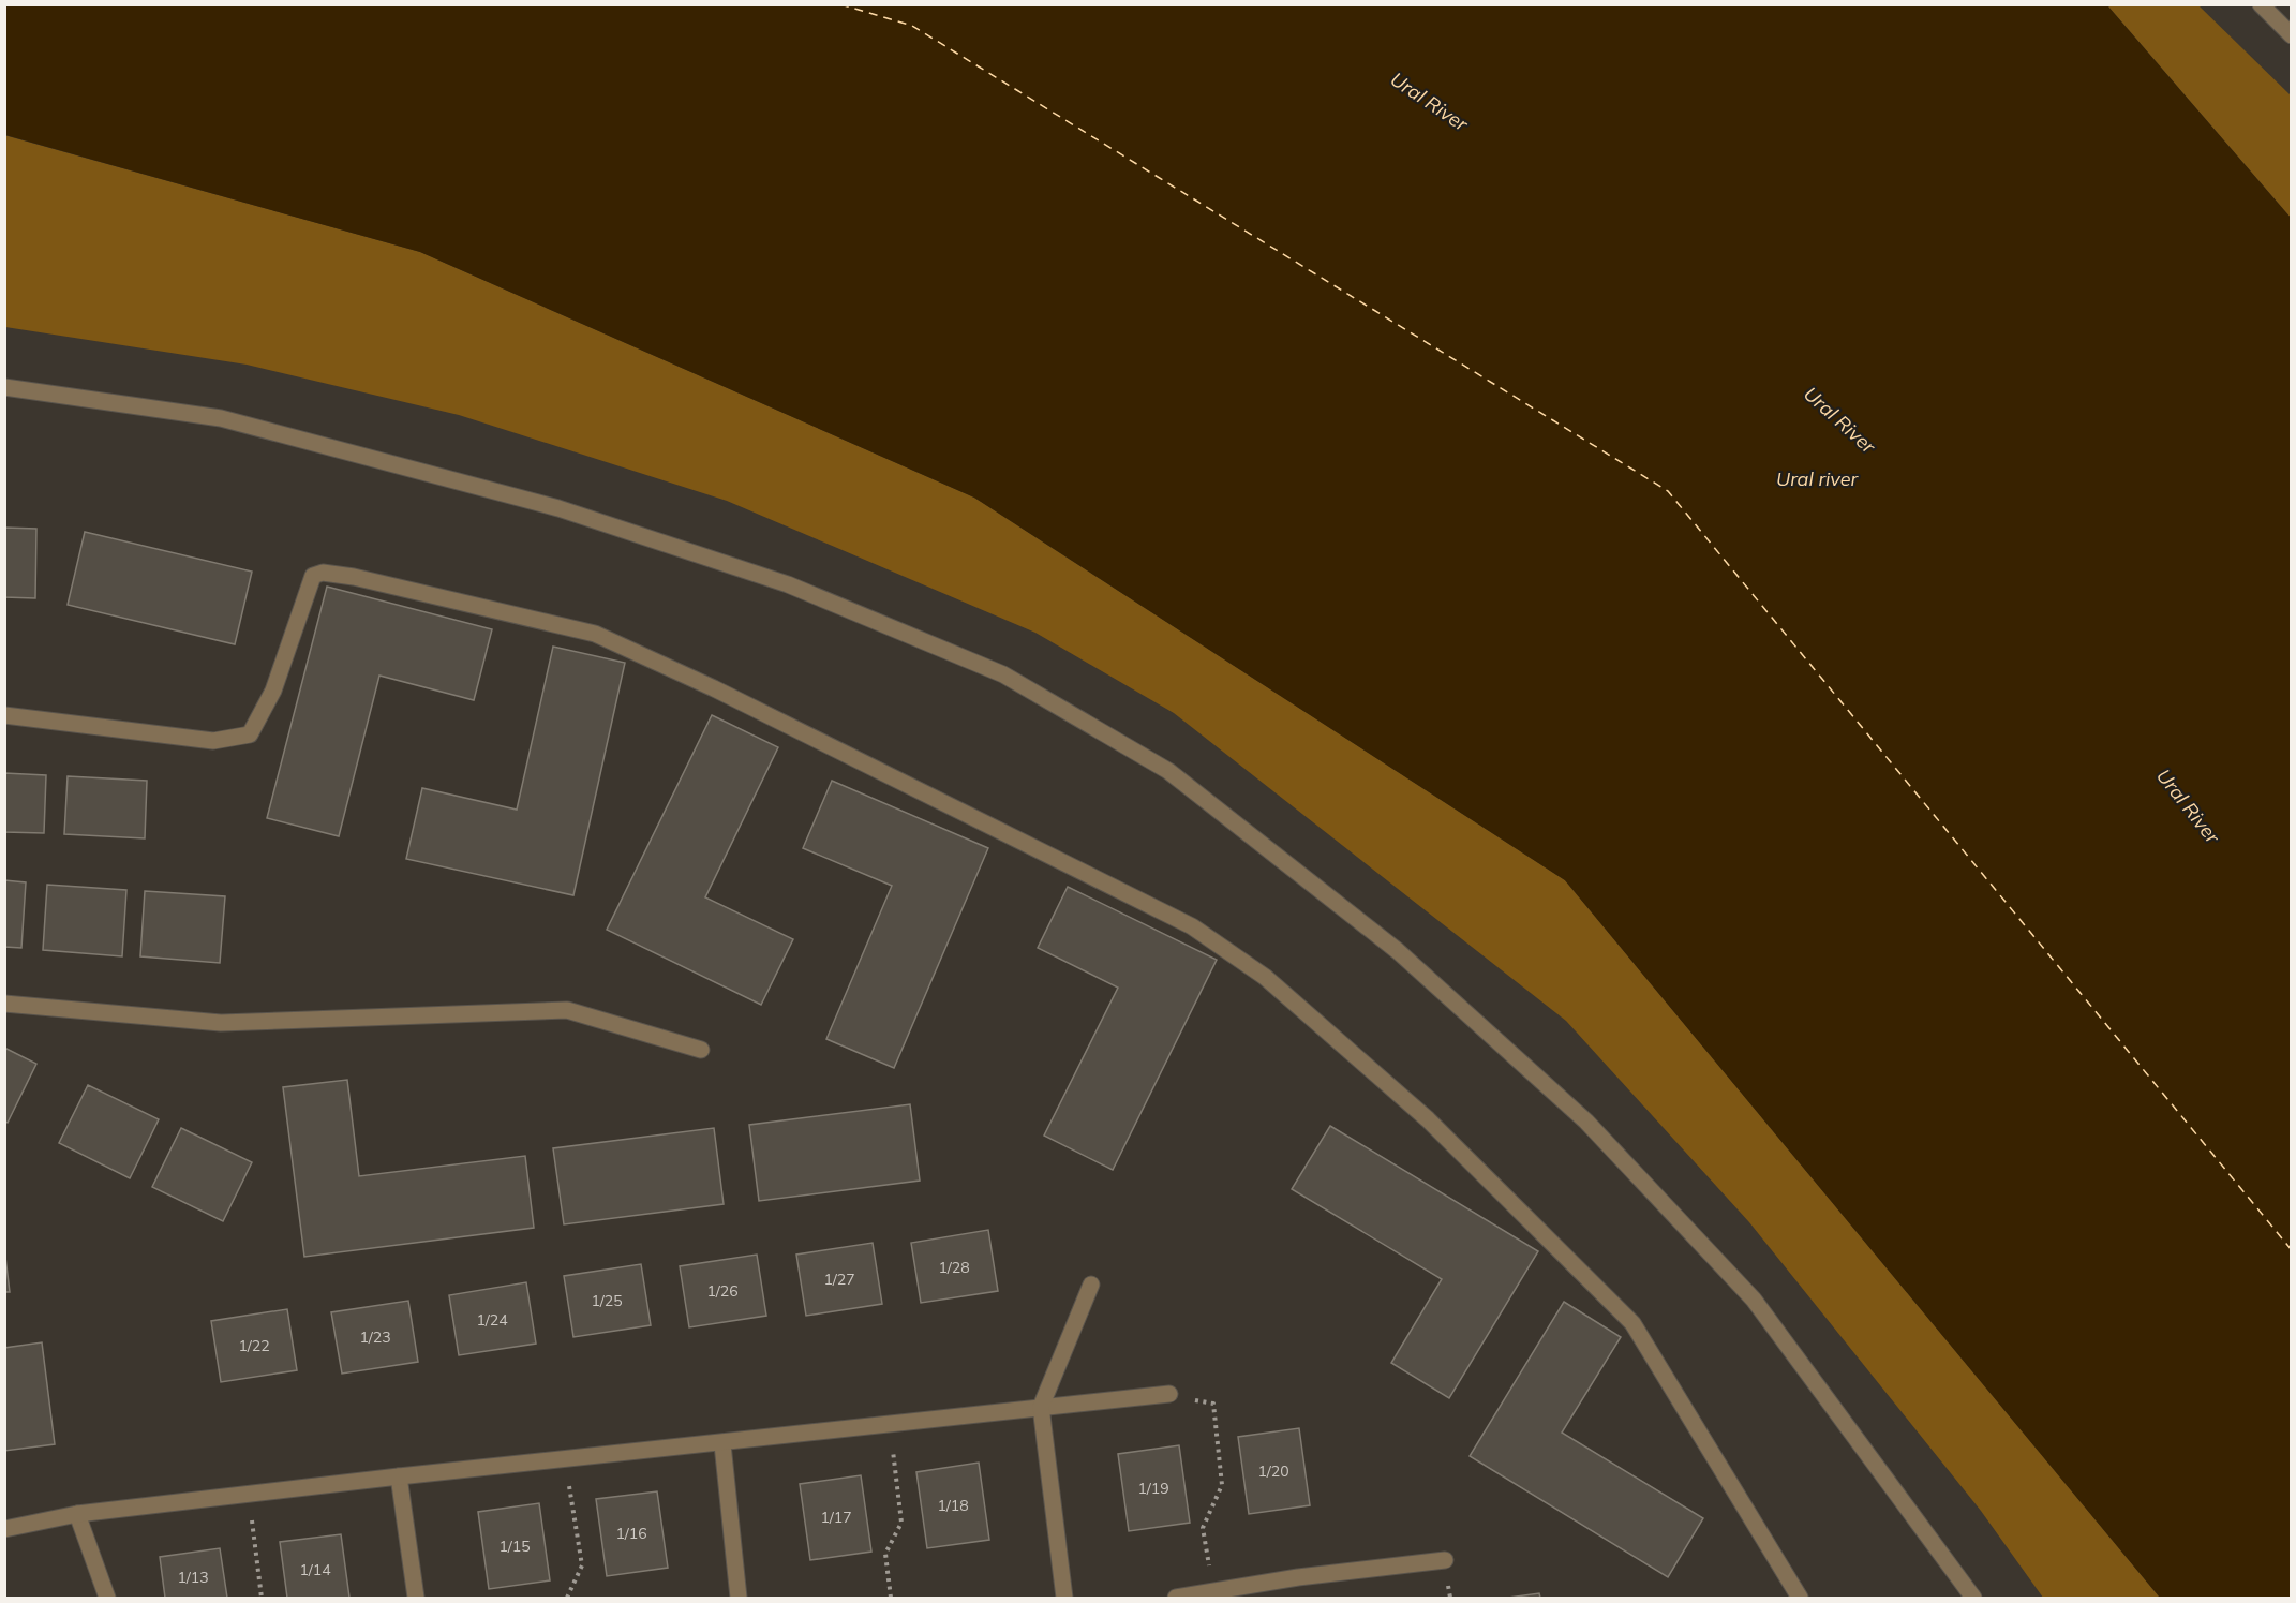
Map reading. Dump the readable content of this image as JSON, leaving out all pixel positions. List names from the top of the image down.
{
  "water": ["Ural River", "Ural river"],
  "house_numbers": [
    "1/28",
    "1/27",
    "1/26",
    "1/25",
    "1/24",
    "1/23",
    "1/22",
    "1/20",
    "1/19",
    "1/18",
    "1/17",
    "1/16",
    "1/15",
    "1/14",
    "1/13"
  ]
}
